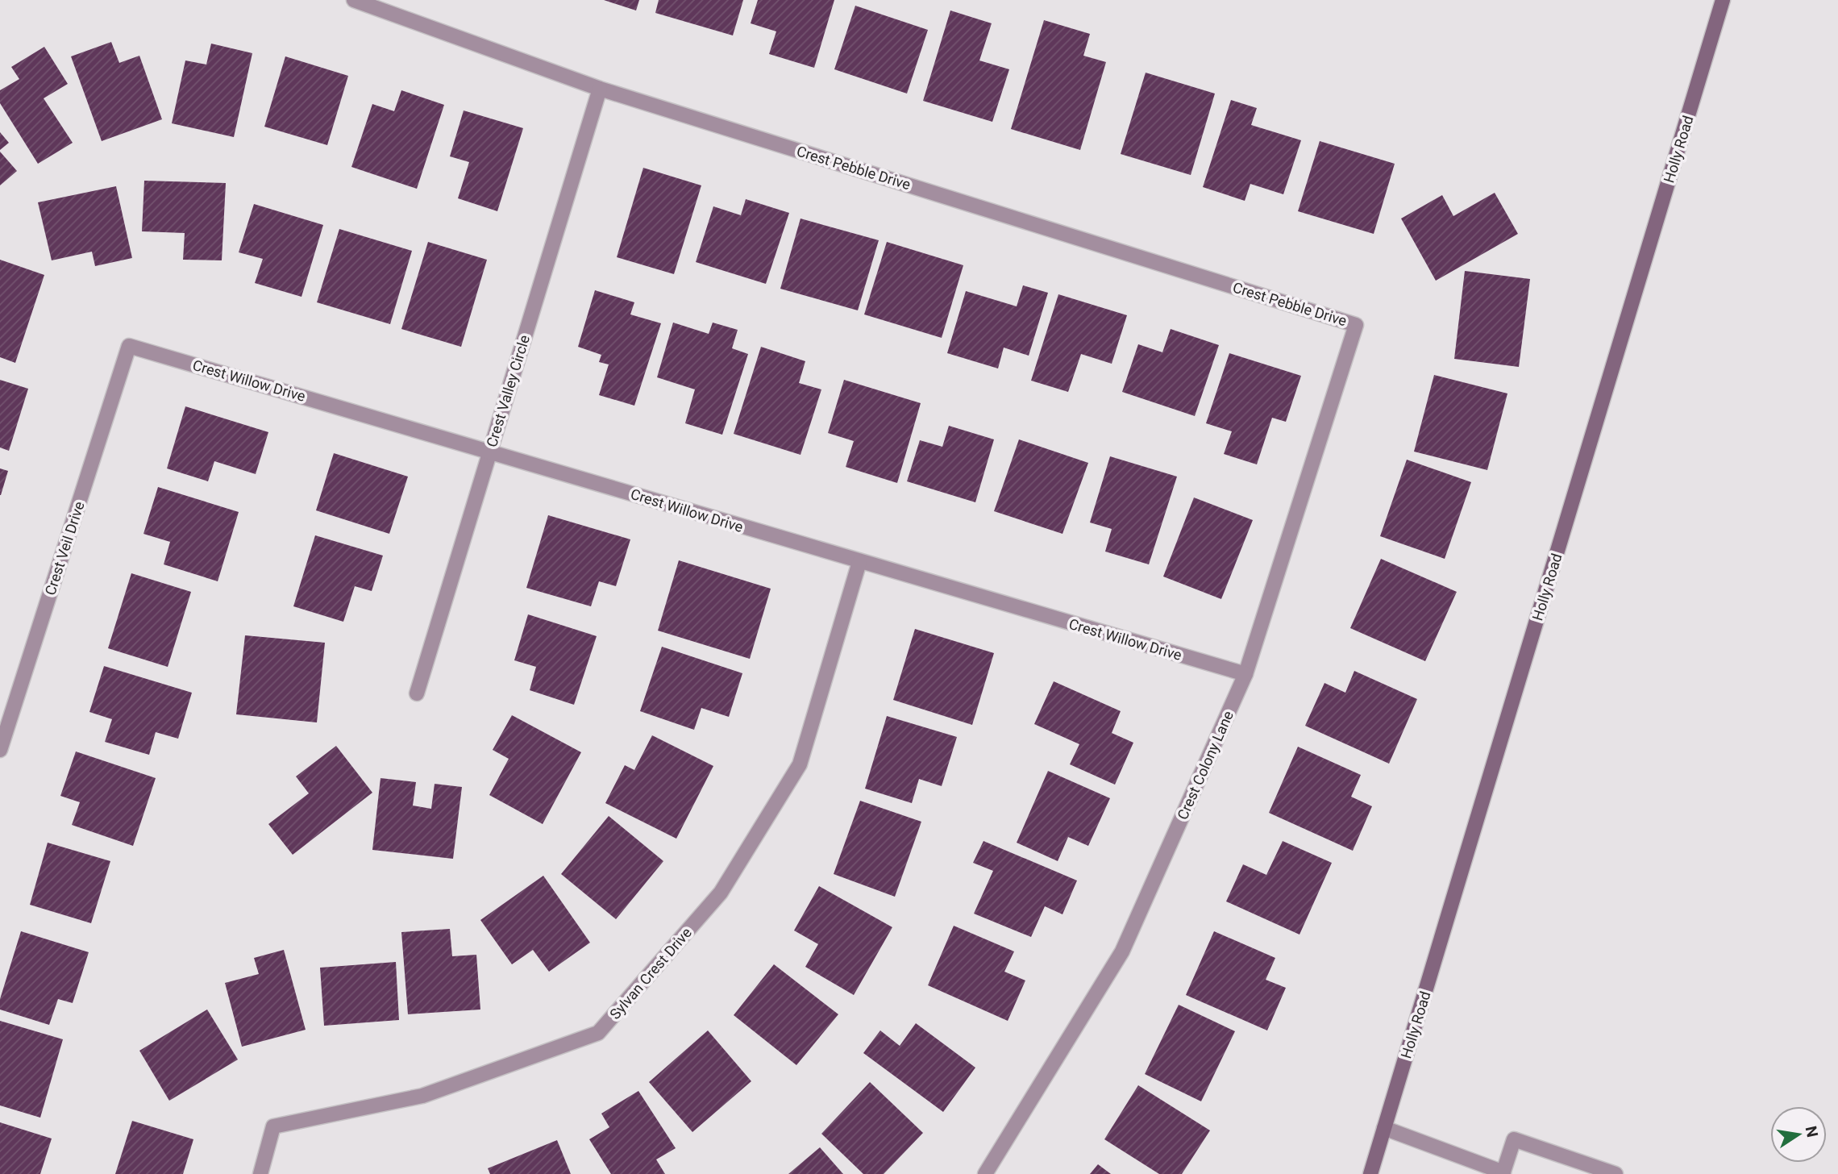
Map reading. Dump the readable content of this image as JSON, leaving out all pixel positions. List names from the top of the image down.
{
  "streets": {
    "main road": ["Holly Road"],
    "street": [
      "Crest Pebble Drive",
      "Crest Willow Drive",
      "Crest Valley Circle",
      "Crest Veil Drive",
      "Crest Colony Lane",
      "Sylvan Crest Drive"
    ]
  },
  "crossings": [
    ["Crest Pebble Drive", "Crest Valley Circle"],
    ["Crest Pebble Drive", "Crest Colony Lane"],
    ["Crest Willow Drive", "Crest Valley Circle"],
    ["Crest Willow Drive", "Crest Veil Drive"],
    ["Crest Willow Drive", "Crest Colony Lane"],
    ["Crest Willow Drive", "Sylvan Crest Drive"]
  ],
  "north": "right"
}
